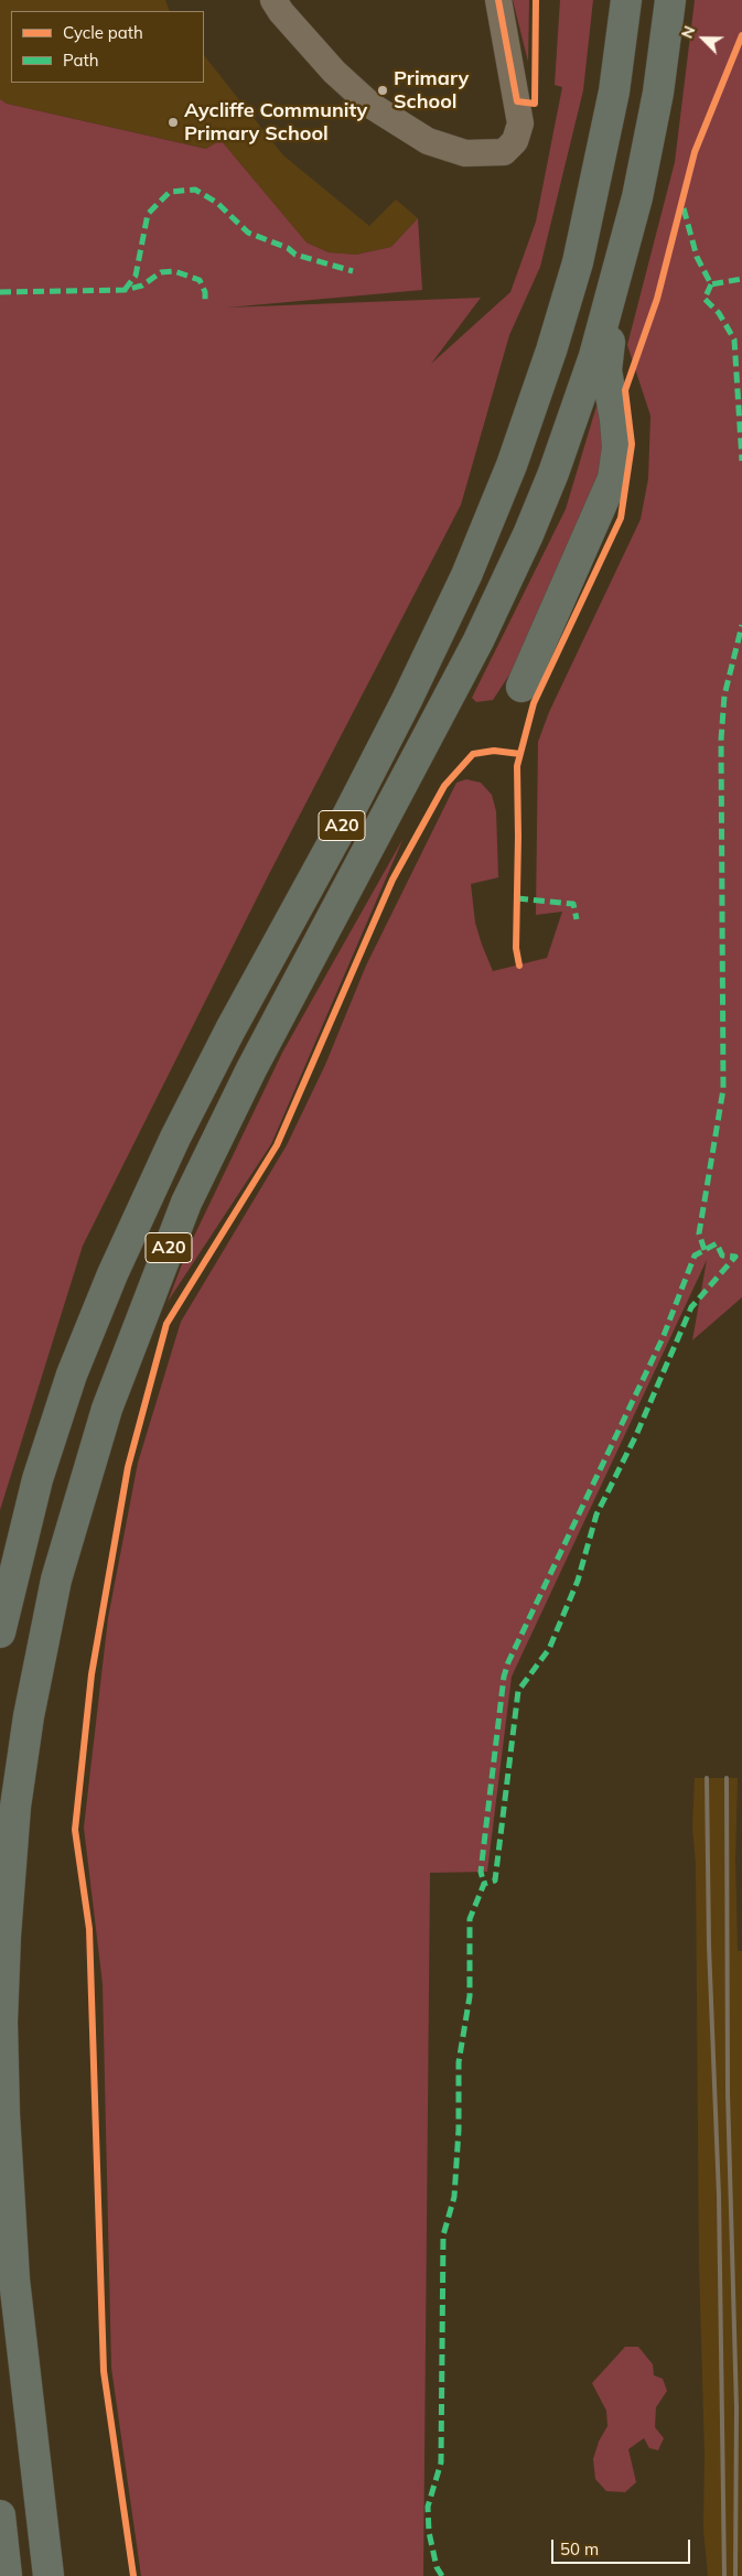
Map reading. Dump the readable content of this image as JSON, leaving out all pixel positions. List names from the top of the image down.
{
  "streets": {
    "highway": ["A20"]
  },
  "places": ["Primary School", "Aycliffe Community Primary School"],
  "legend": ["Cycle path", "Path"],
  "scale_bar": "50 m",
  "north": "top left"
}
